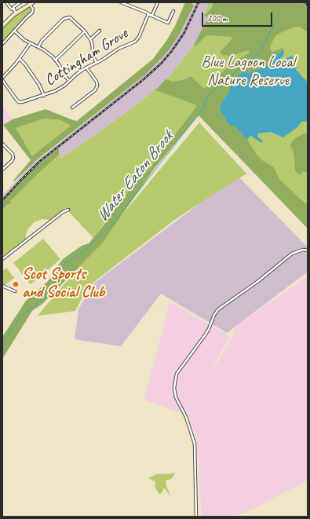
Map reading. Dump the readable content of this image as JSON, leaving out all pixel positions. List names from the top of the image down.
{
  "streets": {
    "street": ["Cottingham Grove"]
  },
  "water": ["Water Eaton Brook"],
  "parks": ["Blue Lagoon Local Nature Reserve"],
  "places": ["Scot Sports and Social Club"],
  "scale_bar": "200 m"
}
